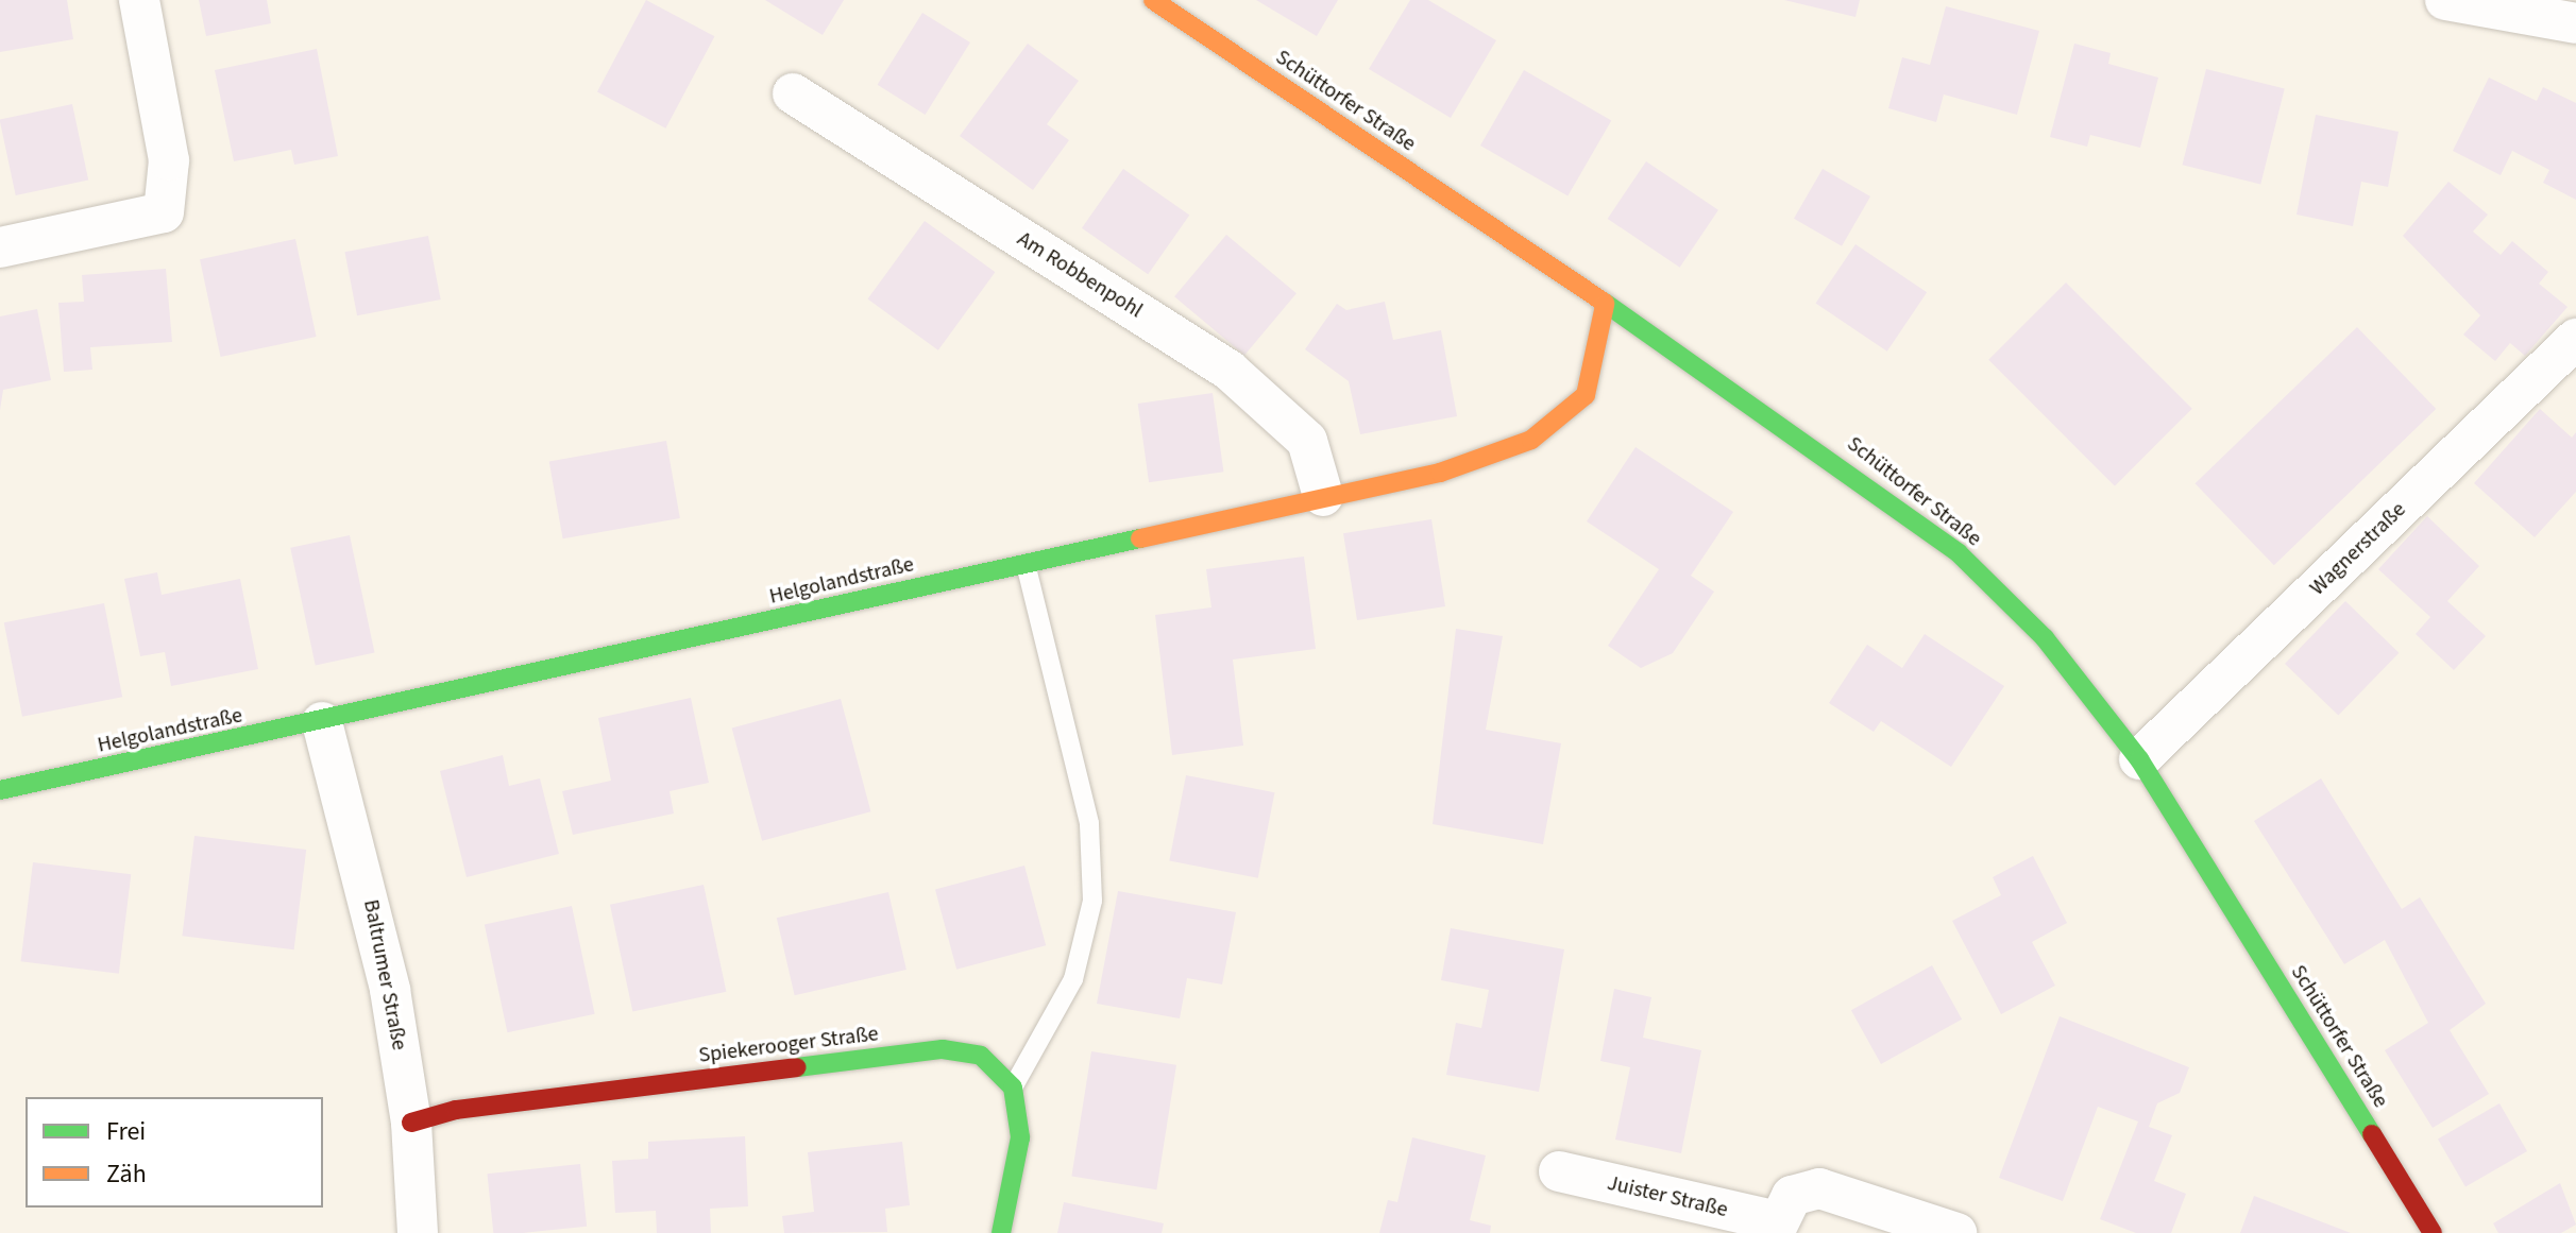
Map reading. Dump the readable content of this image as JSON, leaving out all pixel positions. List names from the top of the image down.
{
  "streets": {
    "street": [
      "Schüttorfer Straße",
      "Am Robbenpohl",
      "Wagnerstraße",
      "Helgolandstraße",
      "Baltrumer Straße",
      "Spiekerooger Straße",
      "Juister Straße"
    ]
  },
  "crossings": [
    ["Schüttorfer Straße", "Wagnerstraße"],
    ["Schüttorfer Straße", "Helgolandstraße"],
    ["Am Robbenpohl", "Helgolandstraße"],
    ["Helgolandstraße", "Baltrumer Straße"],
    ["Baltrumer Straße", "Spiekerooger Straße"]
  ],
  "legend": ["Frei", "Zäh"]
}
